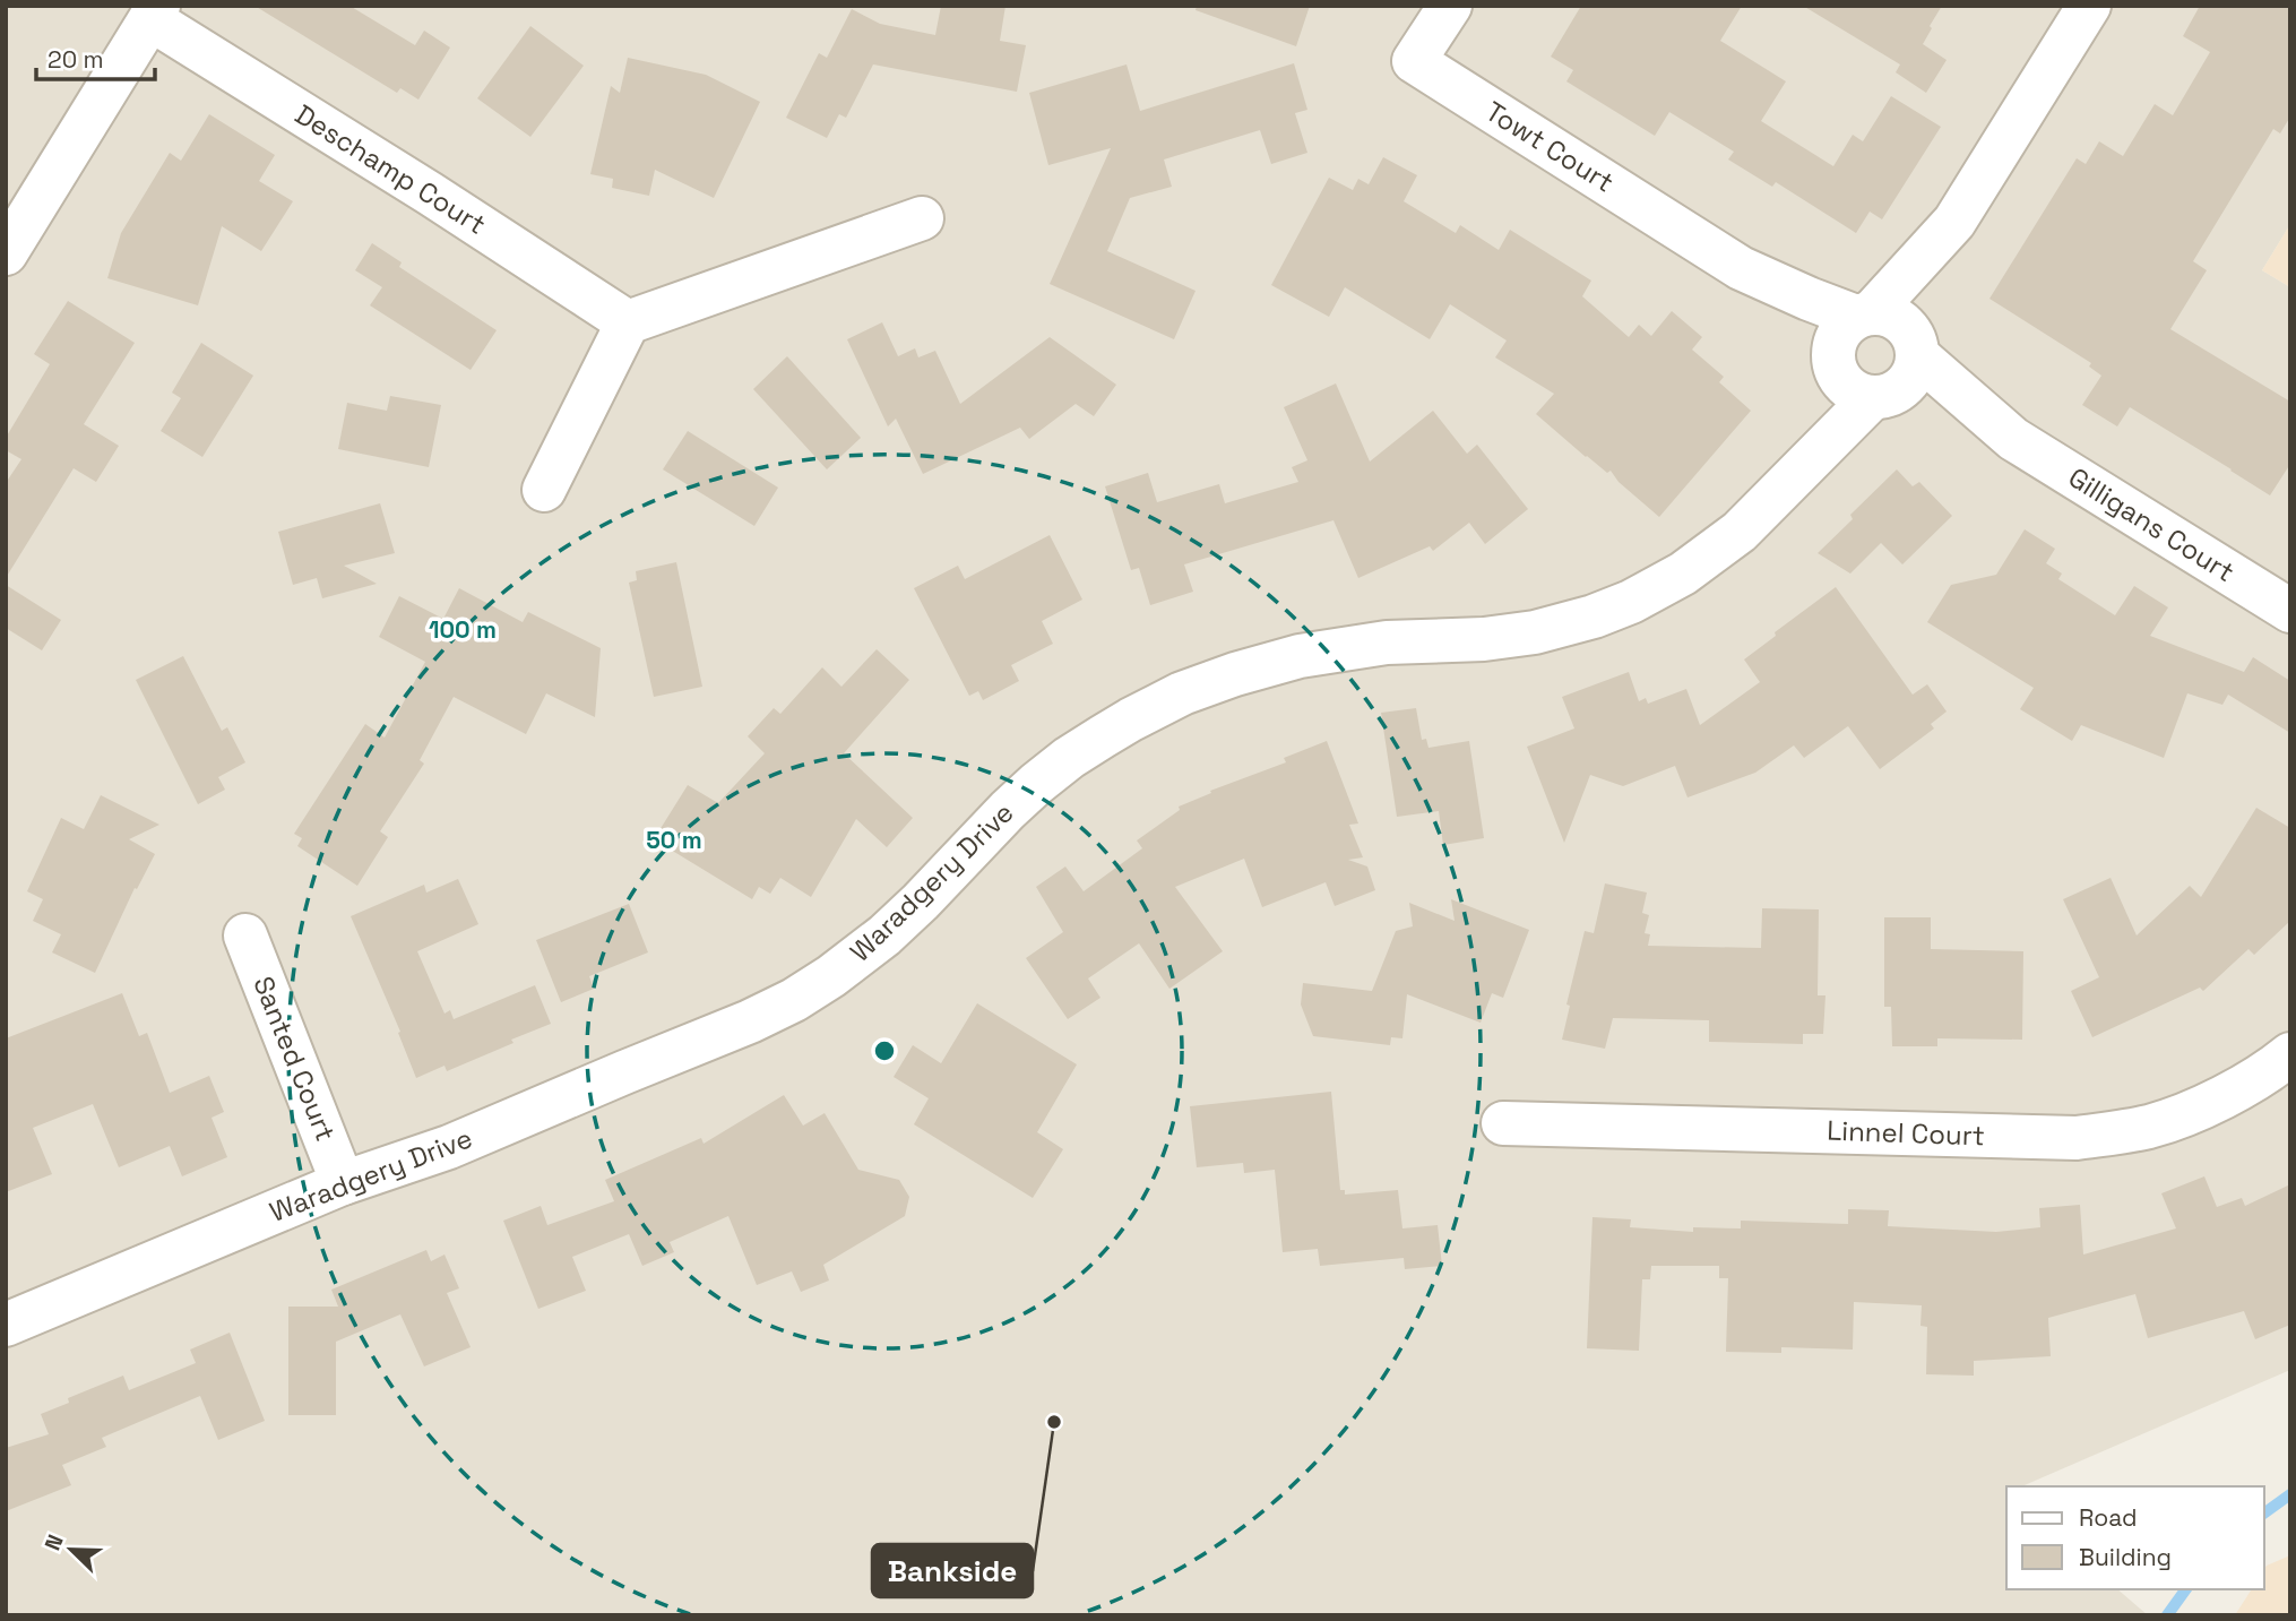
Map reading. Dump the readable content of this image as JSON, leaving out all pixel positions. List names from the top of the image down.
{
  "streets": {
    "street": [
      "Towt Court",
      "Deschamp Court",
      "Gilligans Court",
      "Waradgery Drive",
      "Santed Court",
      "Linnel Court"
    ]
  },
  "crossings": [
    ["Towt Court", "Gilligans Court"],
    ["Towt Court", "Waradgery Drive"],
    ["Gilligans Court", "Waradgery Drive"],
    ["Waradgery Drive", "Santed Court"]
  ],
  "places": ["Bankside"],
  "legend": ["Road", "Building"],
  "scale_bar": "20 m",
  "north": "top left",
  "rings": ["100 m", "50 m"]
}
